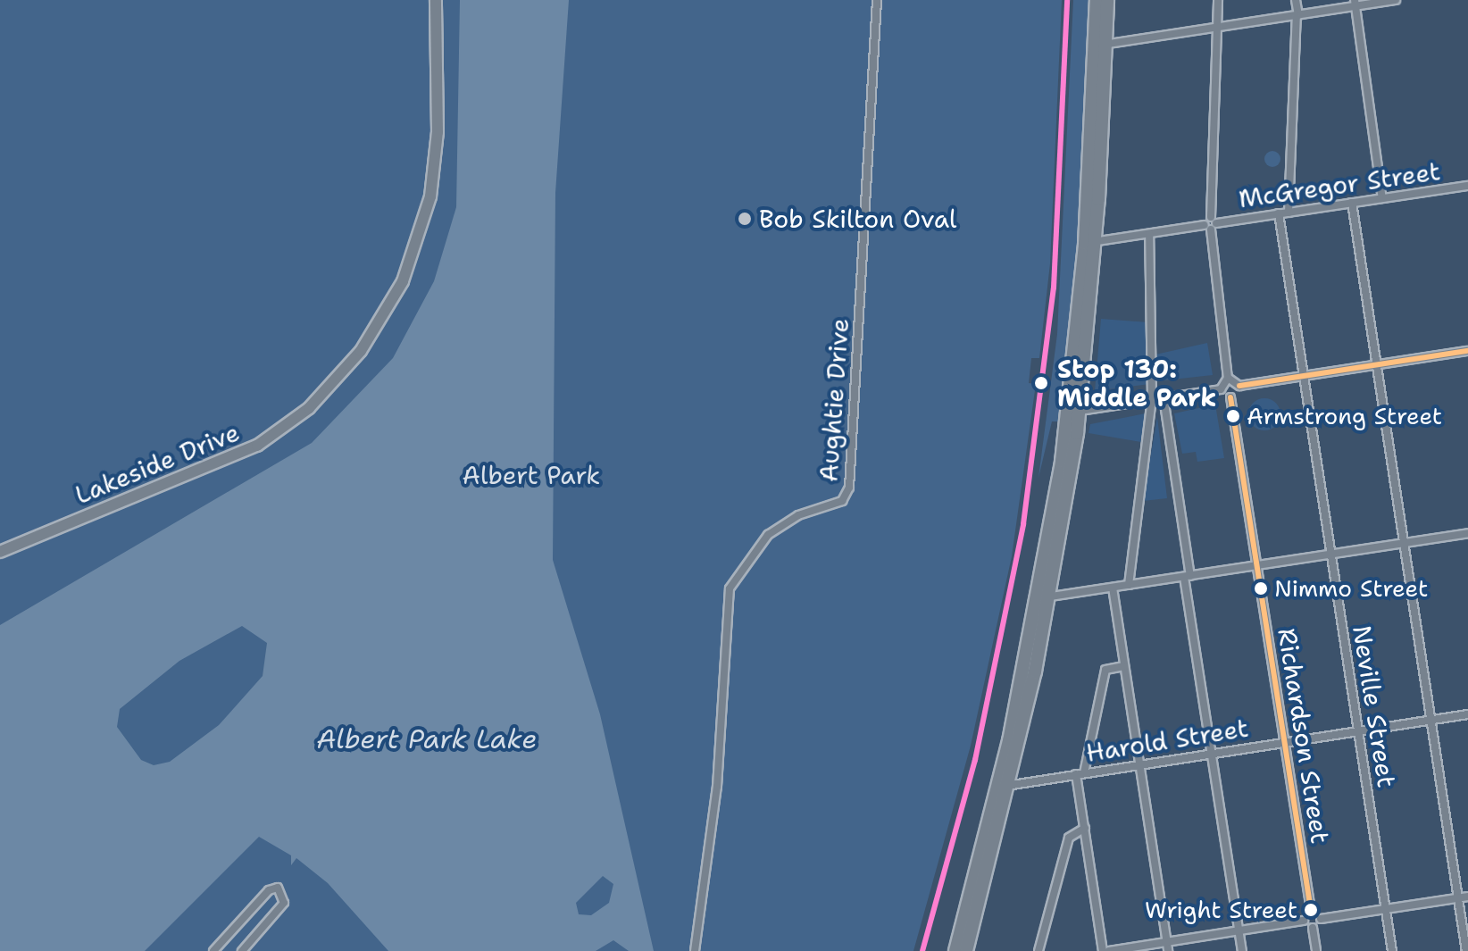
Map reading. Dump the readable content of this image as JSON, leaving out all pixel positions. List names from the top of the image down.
{
  "streets": {
    "street": [
      "McGregor Street",
      "Aughtie Drive",
      "Lakeside Drive",
      "Neville Street",
      "Richardson Street",
      "Harold Street"
    ]
  },
  "crossings": [
    ["McGregor Street", "Neville Street"],
    ["Neville Street", "Harold Street"],
    ["Richardson Street", "Harold Street"]
  ],
  "water": ["Albert Park Lake"],
  "parks": ["Albert Park"],
  "places": [
    "Bob Skilton Oval",
    "Stop 130: Middle Park",
    "Armstrong Street",
    "Nimmo Street",
    "Wright Street"
  ]
}
